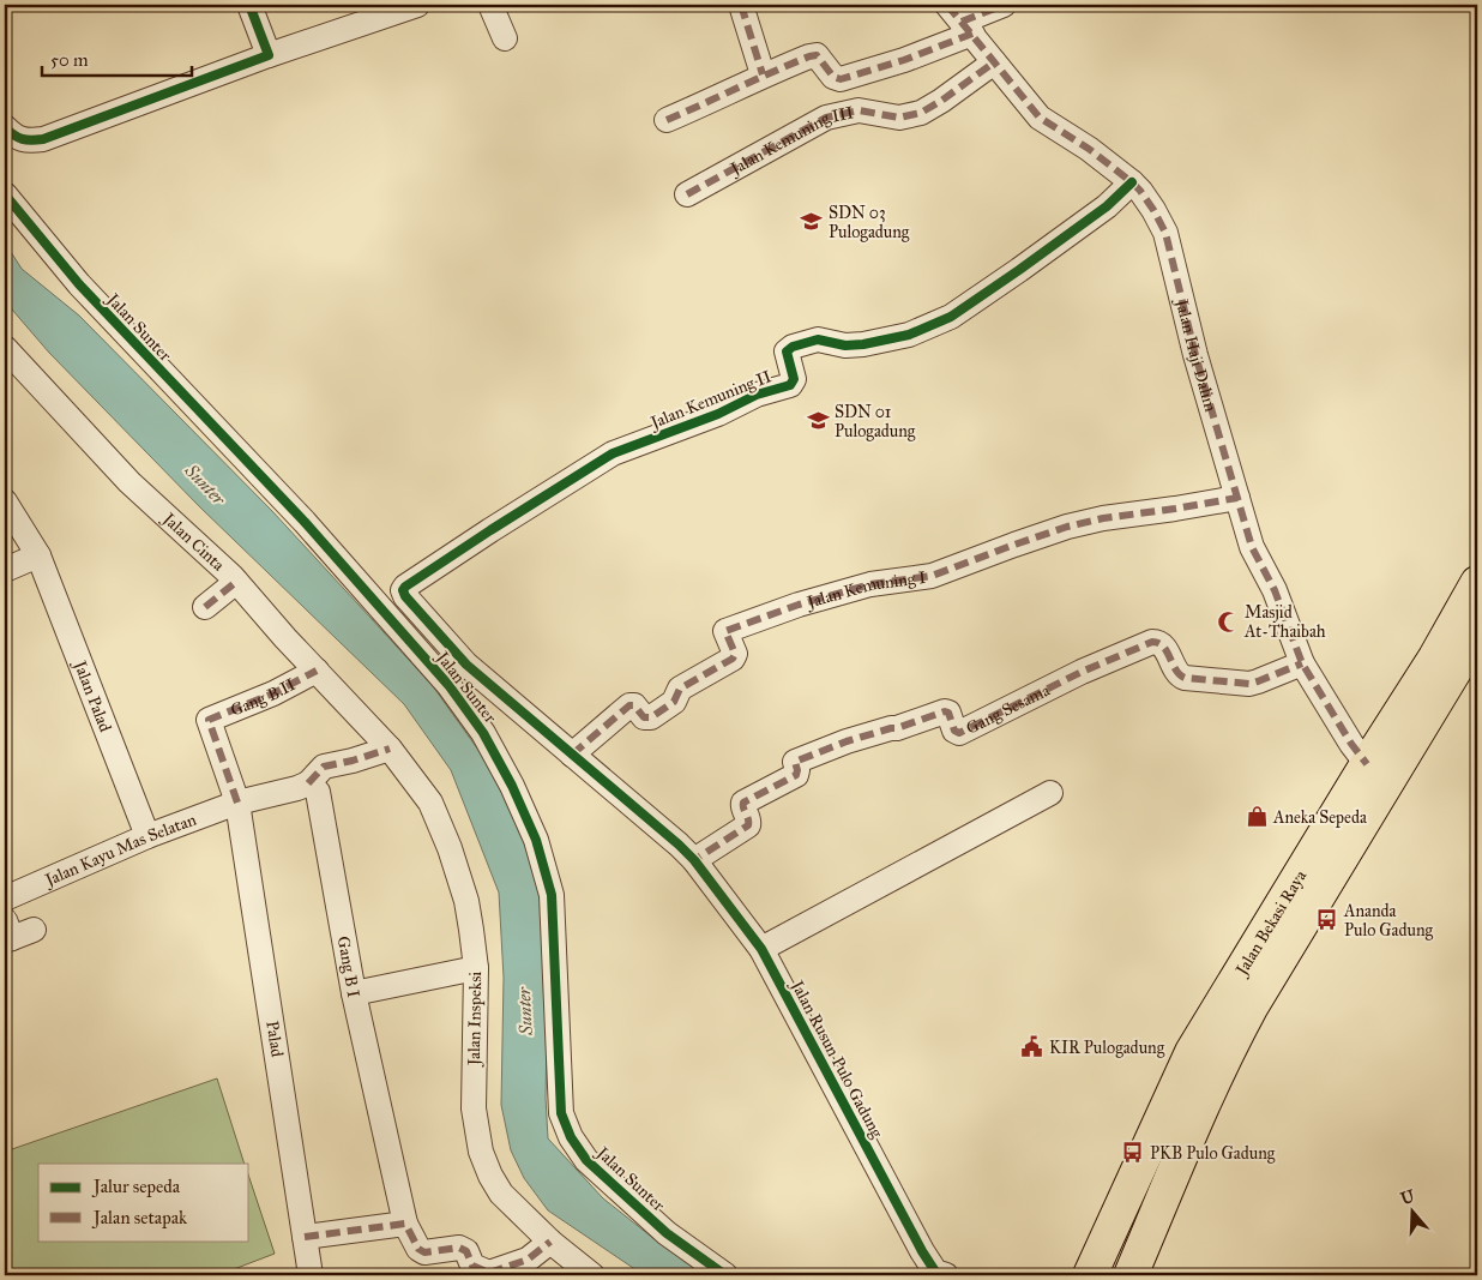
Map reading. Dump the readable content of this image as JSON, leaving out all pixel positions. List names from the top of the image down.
{
  "streets": {
    "main road": ["Jalan Bekasi Raya"],
    "street": [
      "Jalan Kemuning III",
      "Jalan Sunter",
      "Jalan Haji Dalim",
      "Jalan Kemuning II",
      "Jalan Cinta",
      "Jalan Kemuning I",
      "Jalan Palad",
      "Gang B.II",
      "Gang Sesama",
      "Jalan Kayu Mas Selatan",
      "Gang B I",
      "Jalan Inspeksi",
      "Palad",
      "Jalan Rusun Pulo Gadung"
    ]
  },
  "crossings": [
    ["Jalan Kemuning III", "Jalan Haji Dalim"],
    ["Jalan Haji Dalim", "Jalan Kemuning II"],
    ["Jalan Haji Dalim", "Jalan Kemuning I"],
    ["Jalan Haji Dalim", "Gang Sesama"],
    ["Jalan Haji Dalim", "Jalan Bekasi Raya"],
    ["Jalan Kemuning II", "Jalan Rusun Pulo Gadung"],
    ["Jalan Cinta", "Gang B.II"],
    ["Jalan Cinta", "Jalan Inspeksi"],
    ["Jalan Kemuning I", "Jalan Rusun Pulo Gadung"],
    ["Jalan Palad", "Jalan Kayu Mas Selatan"],
    ["Gang B.II", "Palad"],
    ["Gang Sesama", "Jalan Rusun Pulo Gadung"],
    ["Jalan Kayu Mas Selatan", "Palad"]
  ],
  "water": ["Sunter"],
  "places": {
    "school or university": ["SDN 03 Pulogadung", "SDN 01 Pulogadung"],
    "mosque": ["Masjid At-Thaibah"],
    "shop": ["Aneka Sepeda"],
    "bus stop": ["Ananda Pulo Gadung", "PKB Pulo Gadung"],
    "public building": ["KIR Pulogadung"]
  },
  "legend": ["Jalur sepeda", "Jalan setapak"],
  "scale_bar": "50 m",
  "north": "top"
}
